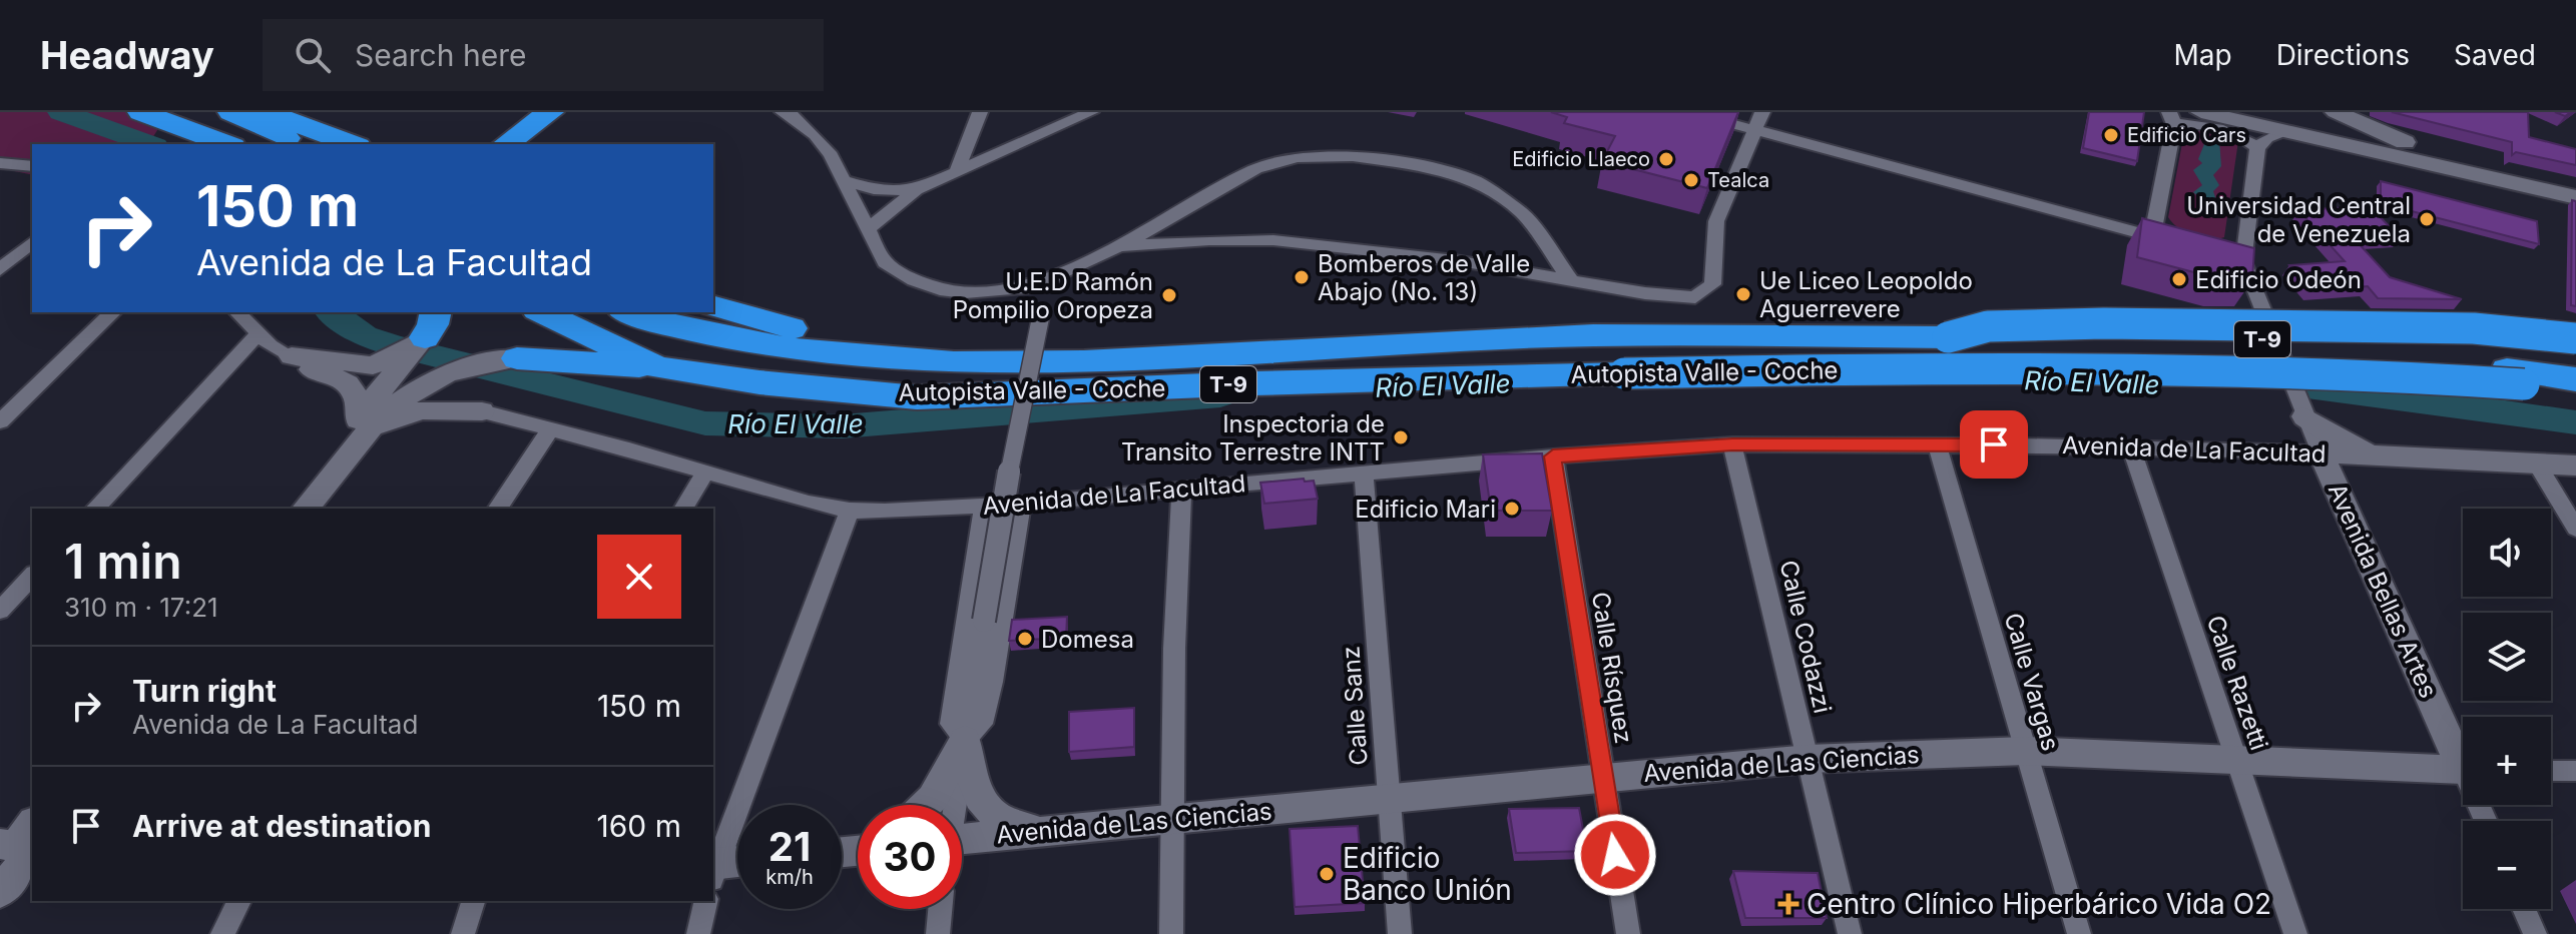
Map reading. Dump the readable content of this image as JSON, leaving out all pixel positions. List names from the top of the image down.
{
  "streets": {
    "highway": ["T-9", "Autopista Valle - Coche"],
    "street": [
      "Avenida de La Facultad",
      "Avenida Bellas Artes",
      "Calle Codazzi",
      "Calle Rísquez",
      "Calle Vargas",
      "Calle Razetti",
      "Calle Sanz",
      "Avenida de Las Ciencias"
    ]
  },
  "crossings": [
    ["T-9", "Autopista Valle - Coche"],
    ["Avenida de La Facultad", "Avenida Bellas Artes"],
    ["Avenida de La Facultad", "Calle Codazzi"],
    ["Avenida de La Facultad", "Calle Rísquez"],
    ["Avenida de La Facultad", "Calle Vargas"],
    ["Avenida de La Facultad", "Calle Razetti"],
    ["Avenida de La Facultad", "Calle Sanz"],
    ["Calle Codazzi", "Avenida de Las Ciencias"],
    ["Calle Rísquez", "Avenida de Las Ciencias"],
    ["Calle Vargas", "Avenida de Las Ciencias"],
    ["Calle Razetti", "Avenida de Las Ciencias"],
    ["Calle Sanz", "Avenida de Las Ciencias"]
  ],
  "water": ["Río El Valle"],
  "places": {
    "other": [
      "Edificio Cars",
      "Edificio Llaeco",
      "Tealca",
      "Universidad Central de Venezuela",
      "Bomberos de Valle Abajo (No. 13)",
      "Edificio Odeón",
      "Ue Liceo Leopoldo Aguerrevere",
      "U.E.D Ramón Pompilio Oropeza",
      "Inspectoria de Transito Terrestre INTT",
      "Edificio Mari",
      "Domesa",
      "Edificio Banco Unión"
    ],
    "health": ["Centro Clínico Hiperbárico Vida O2"]
  },
  "page": {
    "header": "Headway",
    "search": "Search here",
    "nav": ["Map", "Directions", "Saved"],
    "turn": ["150 m", "Avenida de La Facultad"],
    "map_buttons": ["+", "−"],
    "heading": ["1 min", "310 m · 17:21"],
    "list": [
      {
        "name": "Turn right",
        "note": "Avenida de La Facultad",
        "value": "150 m"
      },
      {
        "name": "Arrive at destination",
        "value": "160 m"
      }
    ],
    "speed": "21 km/h",
    "limit": "30"
  }
}
